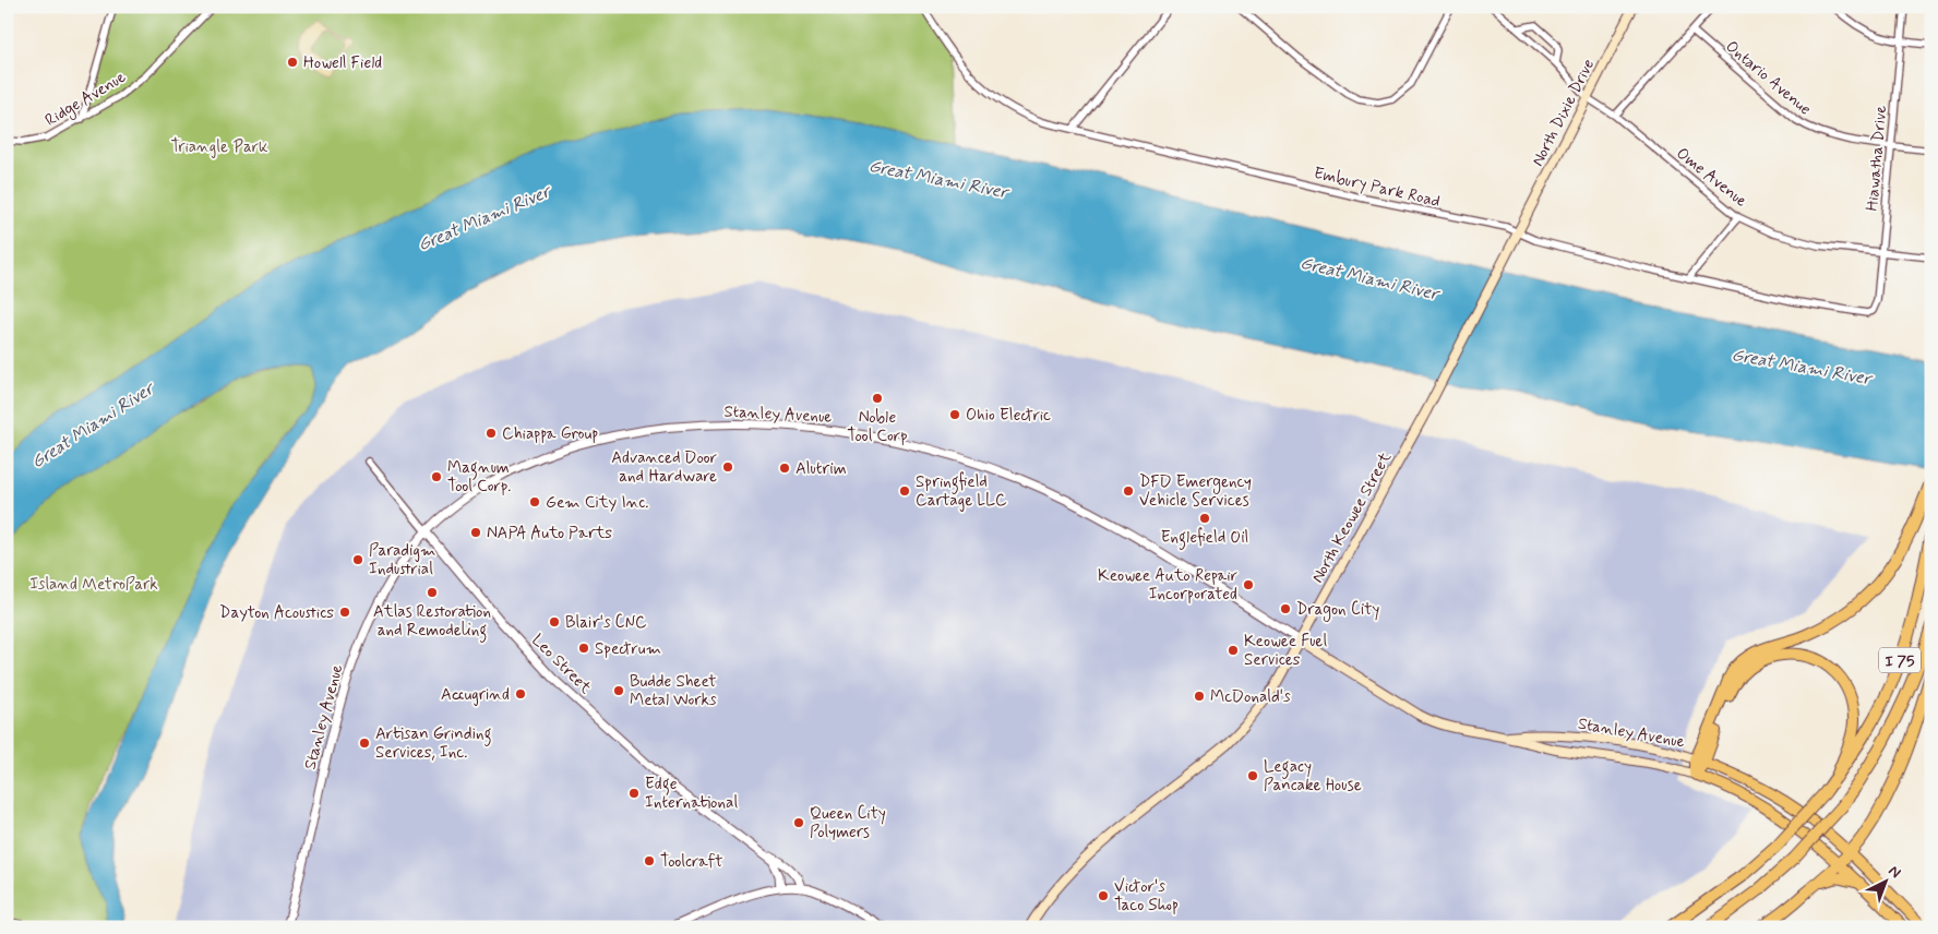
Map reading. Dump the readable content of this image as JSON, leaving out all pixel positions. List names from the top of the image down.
{
  "streets": {
    "highway": ["I 75"],
    "main road": ["North Dixie Drive", "Stanley Avenue", "North Keowee Street"],
    "street": [
      "Ontario Avenue",
      "Ridge Avenue",
      "Hiawatha Drive",
      "Ome Avenue",
      "Embury Park Road",
      "Leo Street"
    ]
  },
  "crossings": [
    ["Ontario Avenue", "Hiawatha Drive"],
    ["North Dixie Drive", "Ome Avenue"],
    ["North Dixie Drive", "Embury Park Road"],
    ["North Dixie Drive", "North Keowee Street"],
    ["Hiawatha Drive", "Ome Avenue"],
    ["Hiawatha Drive", "Embury Park Road"],
    ["Stanley Avenue", "North Keowee Street"],
    ["Stanley Avenue", "Leo Street"]
  ],
  "water": ["Great Miami River"],
  "parks": ["Triangle Park", "Island MetroPark"],
  "places": [
    "Howell Field",
    "Noble Tool Corp",
    "Ohio Electric",
    "Chiappa Group",
    "Advanced Door and Hardware",
    "Alutrim",
    "Magnum Tool Corp.",
    "Springfield Cartage LLC",
    "DFD Emergency Vehicle Services",
    "Gem City Inc.",
    "Englefield Oil",
    "NAPA Auto Parts",
    "Paradigm Industrial",
    "Keowee Auto Repair Incorporated",
    "Atlas Restoration and Remodeling",
    "Dragon City",
    "Dayton Acoustics",
    "Blair's CNC",
    "Spectrum",
    "Keowee Fuel Services",
    "Budde Sheet Metal Works",
    "Accugrind",
    "McDonald's",
    "Artisan Grinding Services, Inc.",
    "Legacy Pancake House",
    "Edge International",
    "Queen City Polymers",
    "Toolcraft",
    "Victor's Taco Shop"
  ],
  "north": "top right"
}
